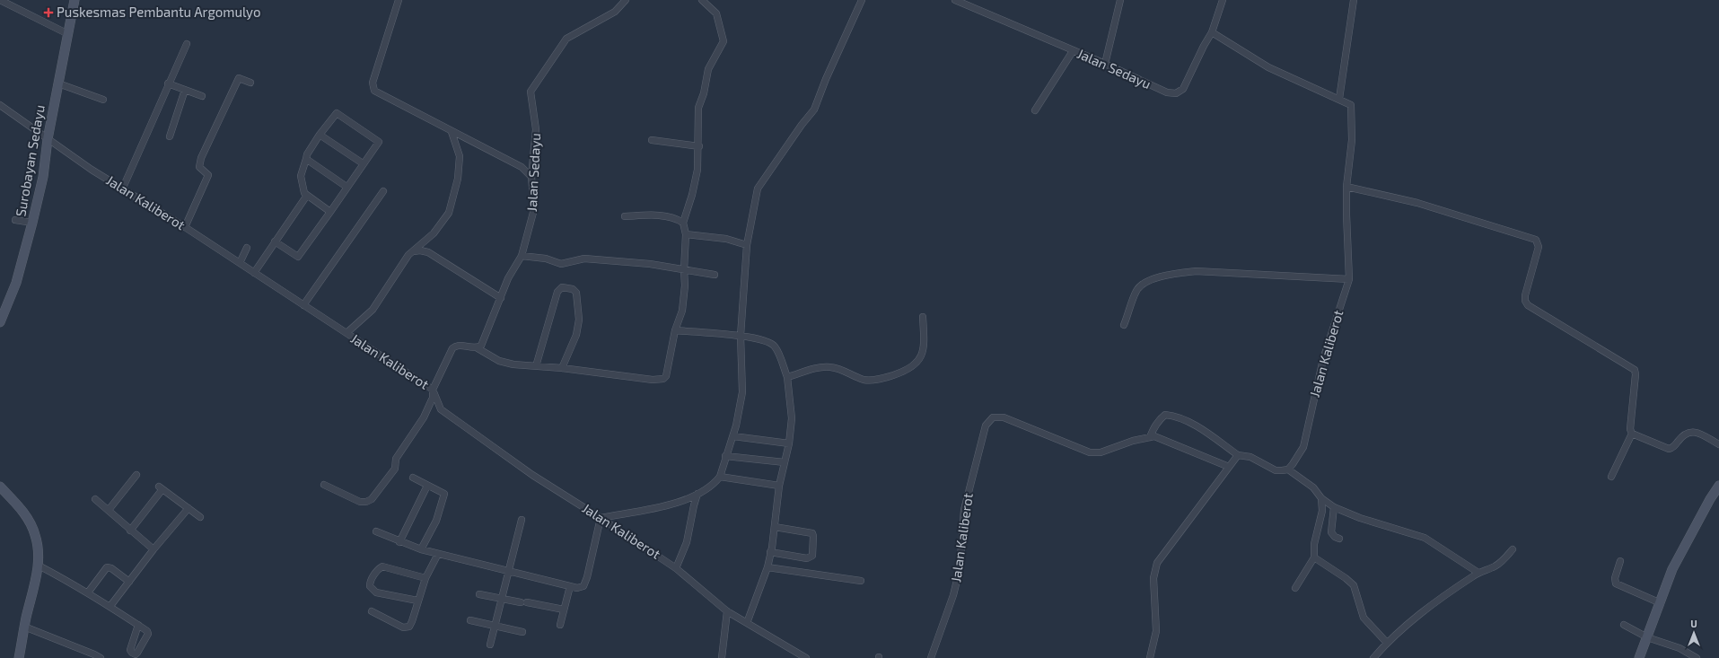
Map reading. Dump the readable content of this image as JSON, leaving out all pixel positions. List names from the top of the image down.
{
  "streets": {
    "main road": ["Surobayan Sedayu"],
    "street": ["Jalan Sedayu", "Jalan Kaliberot"]
  },
  "crossings": [
    ["Jalan Sedayu", "Jalan Kaliberot"],
    ["Surobayan Sedayu", "Jalan Kaliberot"]
  ],
  "places": {
    "health": ["Puskesmas Pembantu Argomulyo"]
  },
  "north": "top"
}
